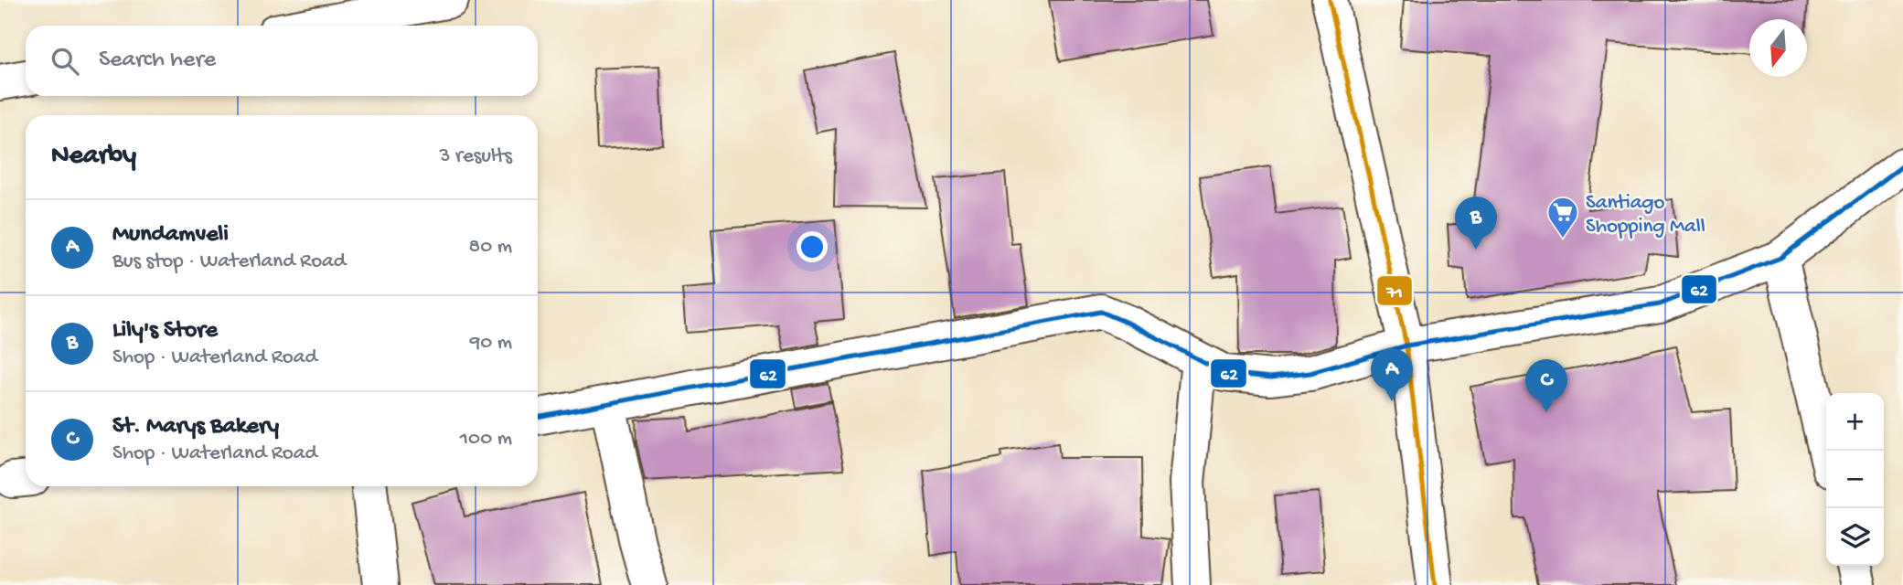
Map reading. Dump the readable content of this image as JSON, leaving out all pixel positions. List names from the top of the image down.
{
  "places": {
    "supermarket": ["Santiago Shopping Mall"]
  },
  "lines": ["transit line 71", "transit line 62"],
  "north": "bottom",
  "page": {
    "search": "Search here",
    "heading": ["Nearby", "3 results"],
    "pins": ["B", "A", "C"],
    "list": [
      {
        "mark": "A",
        "name": "Mundamveli",
        "note": "Bus stop · Waterland Road",
        "value": "80 m"
      },
      {
        "mark": "B",
        "name": "Lily's Store",
        "note": "Shop · Waterland Road",
        "value": "90 m"
      },
      {
        "mark": "C",
        "name": "St. Marys Bakery",
        "note": "Shop · Waterland Road",
        "value": "100 m"
      }
    ],
    "map_buttons": ["+", "−"]
  }
}
